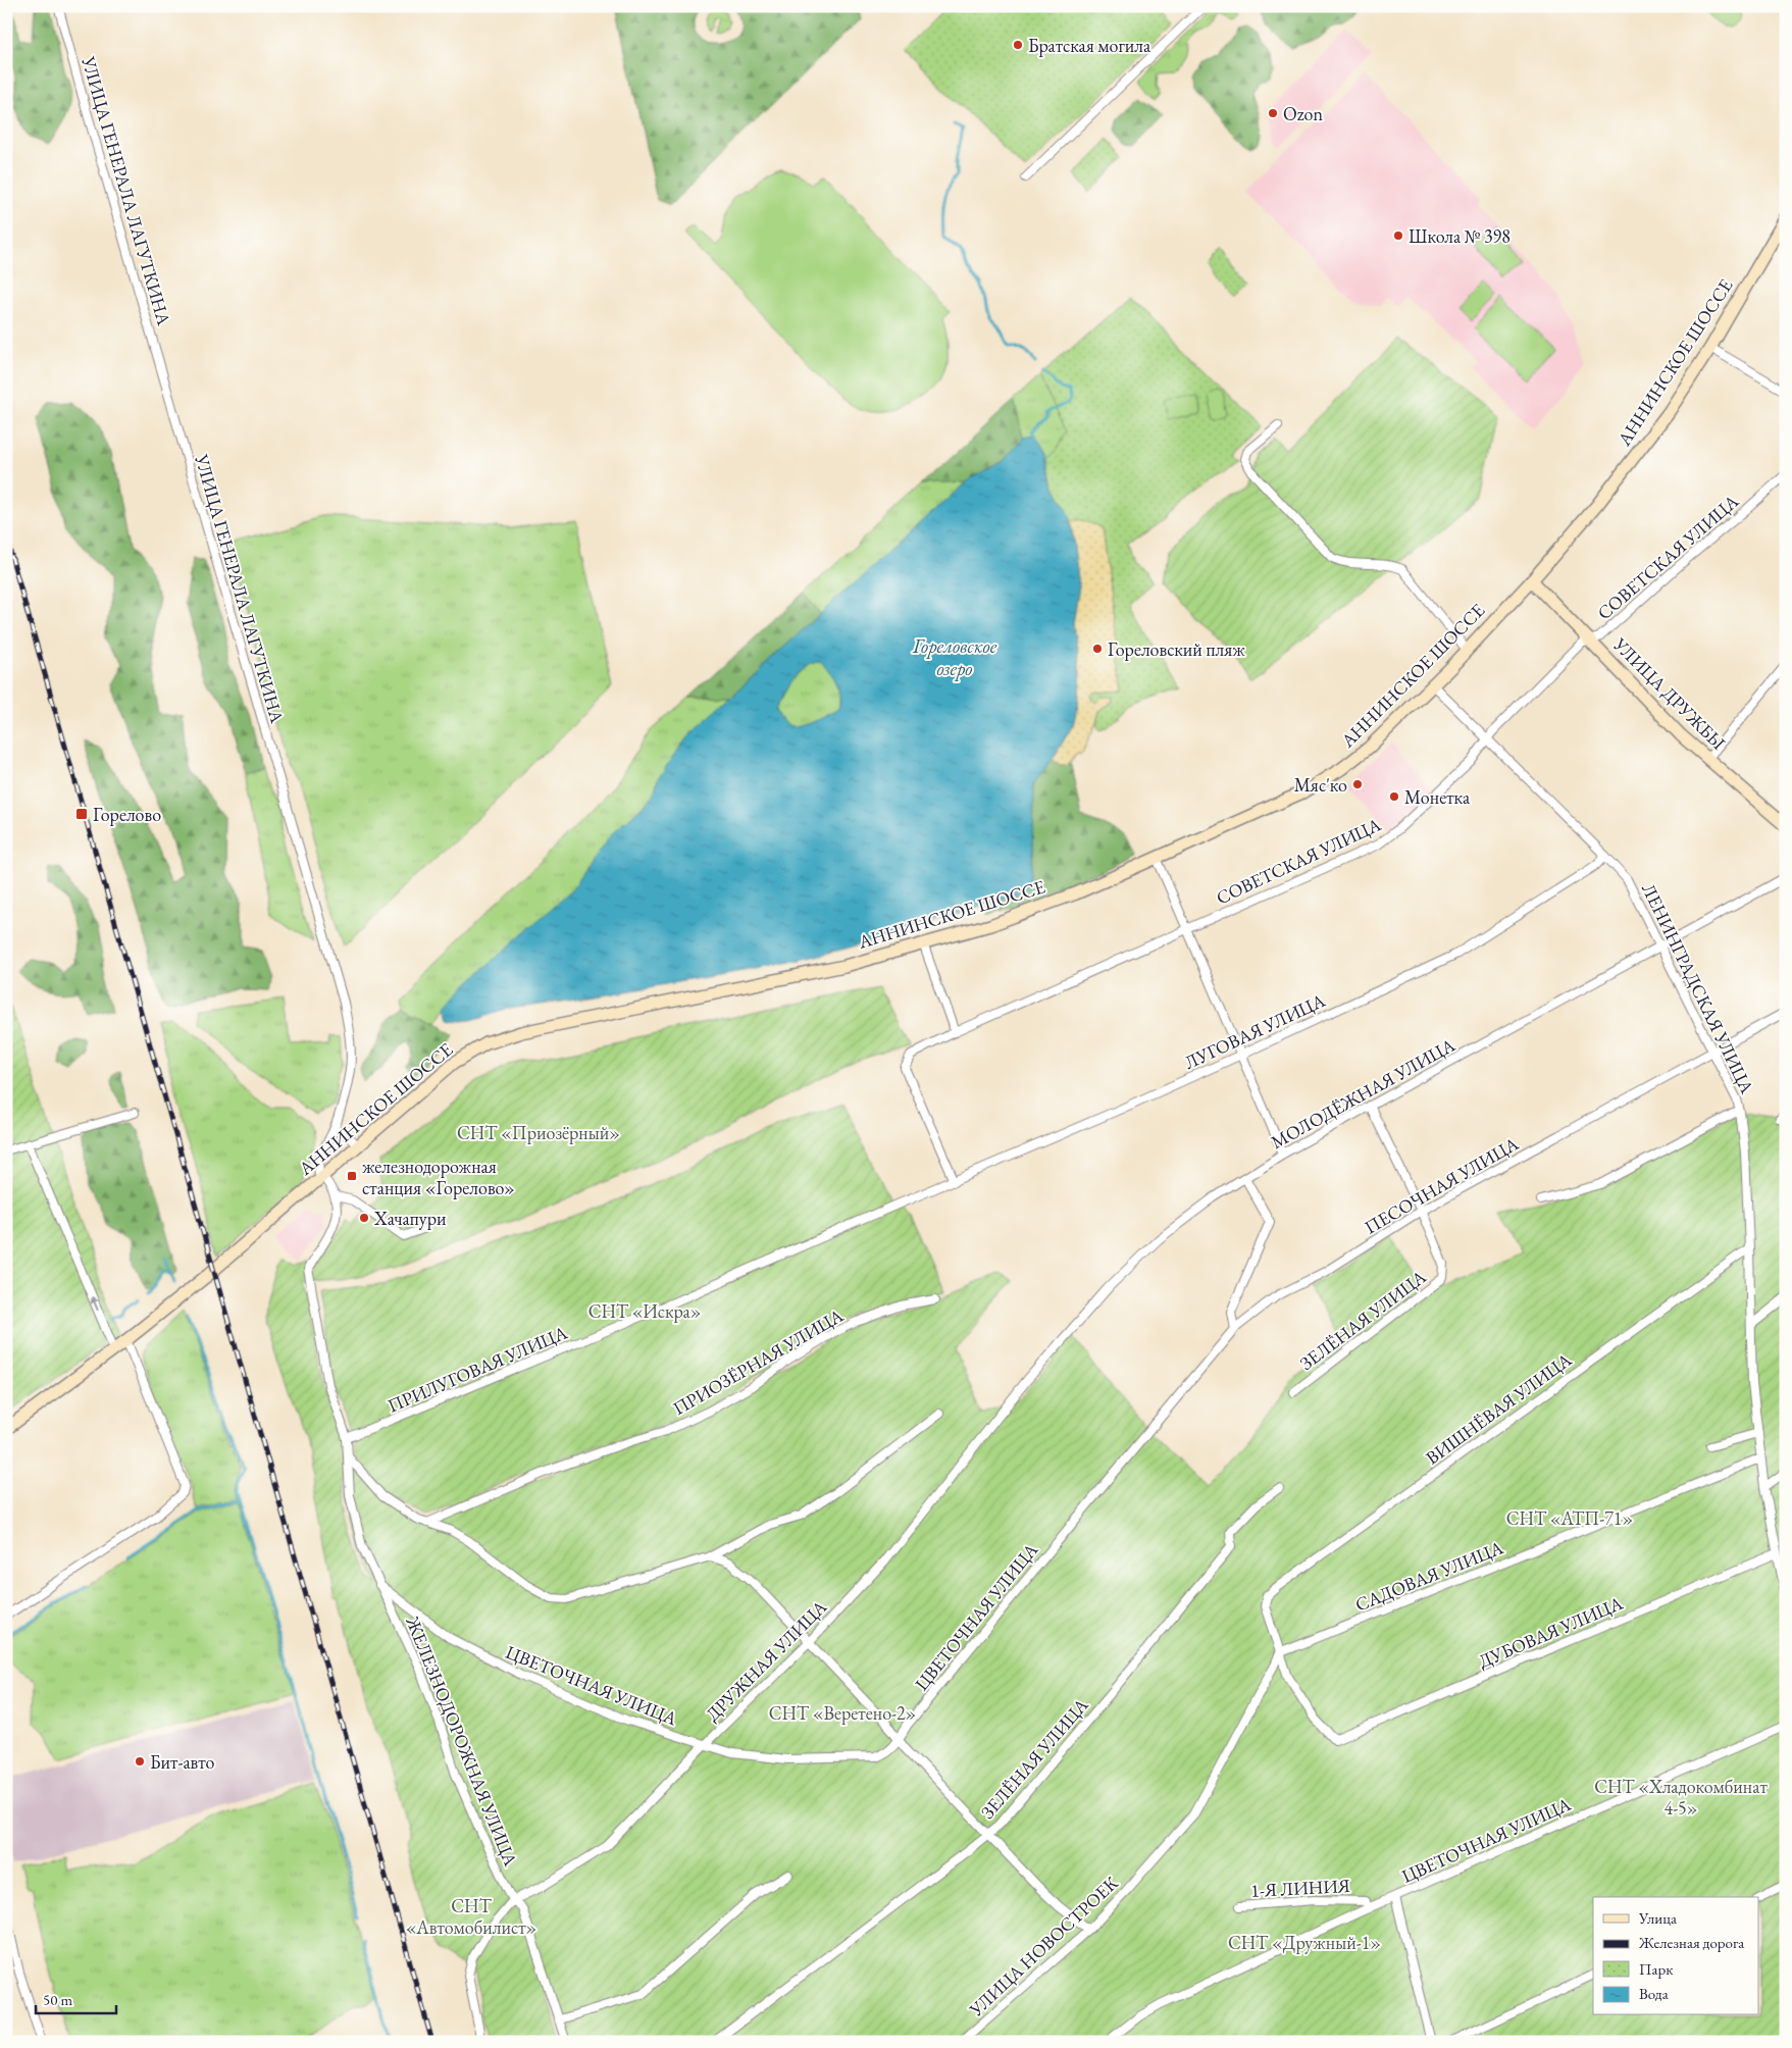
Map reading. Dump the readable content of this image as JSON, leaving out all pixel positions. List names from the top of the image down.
{
  "streets": {
    "main road": ["АННИНСКОЕ ШОССЕ", "УЛИЦА ДРУЖБЫ"],
    "street": [
      "УЛИЦА ГЕНЕРАЛА ЛАГУТКИНА",
      "СОВЕТСКАЯ УЛИЦА",
      "ЛЕНИНГРАДСКАЯ УЛИЦА",
      "ЛУГОВАЯ УЛИЦА",
      "МОЛОДЁЖНАЯ УЛИЦА",
      "ПЕСОЧНАЯ УЛИЦА",
      "ЗЕЛЁНАЯ УЛИЦА",
      "ПРИОЗЁРНАЯ УЛИЦА",
      "ПРИЛУГОВАЯ УЛИЦА",
      "ВИШНЁВАЯ УЛИЦА",
      "САДОВАЯ УЛИЦА",
      "ЦВЕТОЧНАЯ УЛИЦА",
      "ДУБОВАЯ УЛИЦА",
      "ДРУЖНАЯ УЛИЦА",
      "ЖЕЛЕЗНОДОРОЖНАЯ УЛИЦА",
      "1-Я ЛИНИЯ",
      "УЛИЦА НОВОСТРОЕК"
    ]
  },
  "crossings": [
    ["УЛИЦА ГЕНЕРАЛА ЛАГУТКИНА", "АННИНСКОЕ ШОССЕ"],
    ["АННИНСКОЕ ШОССЕ", "УЛИЦА ДРУЖБЫ"],
    ["АННИНСКОЕ ШОССЕ", "ЛЕНИНГРАДСКАЯ УЛИЦА"],
    ["СОВЕТСКАЯ УЛИЦА", "УЛИЦА ДРУЖБЫ"],
    ["СОВЕТСКАЯ УЛИЦА", "ЛЕНИНГРАДСКАЯ УЛИЦА"],
    ["СОВЕТСКАЯ УЛИЦА", "ЛУГОВАЯ УЛИЦА"],
    ["ЛЕНИНГРАДСКАЯ УЛИЦА", "ЛУГОВАЯ УЛИЦА"],
    ["ЛЕНИНГРАДСКАЯ УЛИЦА", "МОЛОДЁЖНАЯ УЛИЦА"],
    ["ЛЕНИНГРАДСКАЯ УЛИЦА", "ПЕСОЧНАЯ УЛИЦА"],
    ["ЛЕНИНГРАДСКАЯ УЛИЦА", "ВИШНЁВАЯ УЛИЦА"],
    ["ЛЕНИНГРАДСКАЯ УЛИЦА", "САДОВАЯ УЛИЦА"],
    ["ЛЕНИНГРАДСКАЯ УЛИЦА", "ДУБОВАЯ УЛИЦА"],
    ["ЛУГОВАЯ УЛИЦА", "ПРИЛУГОВАЯ УЛИЦА"],
    ["МОЛОДЁЖНАЯ УЛИЦА", "ЗЕЛЁНАЯ УЛИЦА"],
    ["МОЛОДЁЖНАЯ УЛИЦА", "ДРУЖНАЯ УЛИЦА"],
    ["ПЕСОЧНАЯ УЛИЦА", "ЗЕЛЁНАЯ УЛИЦА"],
    ["ПЕСОЧНАЯ УЛИЦА", "ЦВЕТОЧНАЯ УЛИЦА"],
    ["ПРИЛУГОВАЯ УЛИЦА", "ЖЕЛЕЗНОДОРОЖНАЯ УЛИЦА"],
    ["ВИШНЁВАЯ УЛИЦА", "САДОВАЯ УЛИЦА"],
    ["ВИШНЁВАЯ УЛИЦА", "ДУБОВАЯ УЛИЦА"],
    ["ВИШНЁВАЯ УЛИЦА", "УЛИЦА НОВОСТРОЕК"],
    ["САДОВАЯ УЛИЦА", "ДУБОВАЯ УЛИЦА"],
    ["САДОВАЯ УЛИЦА", "УЛИЦА НОВОСТРОЕК"],
    ["ЦВЕТОЧНАЯ УЛИЦА", "ДРУЖНАЯ УЛИЦА"],
    ["ЦВЕТОЧНАЯ УЛИЦА", "ЖЕЛЕЗНОДОРОЖНАЯ УЛИЦА"],
    ["ЦВЕТОЧНАЯ УЛИЦА", "1-Я ЛИНИЯ"],
    ["ДУБОВАЯ УЛИЦА", "УЛИЦА НОВОСТРОЕК"],
    ["ДРУЖНАЯ УЛИЦА", "ЖЕЛЕЗНОДОРОЖНАЯ УЛИЦА"]
  ],
  "water": ["Гореловское озеро"],
  "parks": [
    "СНТ «Приозёрный»",
    "СНТ «Искра»",
    "СНТ «АТП-71»",
    "СНТ «Веретено-2»",
    "СНТ «Хладокомбинат 4-5»",
    "СНТ «Автомобилист»",
    "СНТ «Дружный-1»"
  ],
  "places": {
    "other": [
      "Братская могила",
      "Ozon",
      "Школа № 398",
      "Гореловский пляж",
      "Мяс'ко",
      "Монетка",
      "Хачапури",
      "Бит-авто"
    ],
    "transit": ["Горелово", "железнодорожная станция «Горелово»"]
  },
  "legend": [
    "Улица",
    "Железная дорога",
    "Парк",
    "Вода"
  ],
  "scale_bar": "50 m"
}
